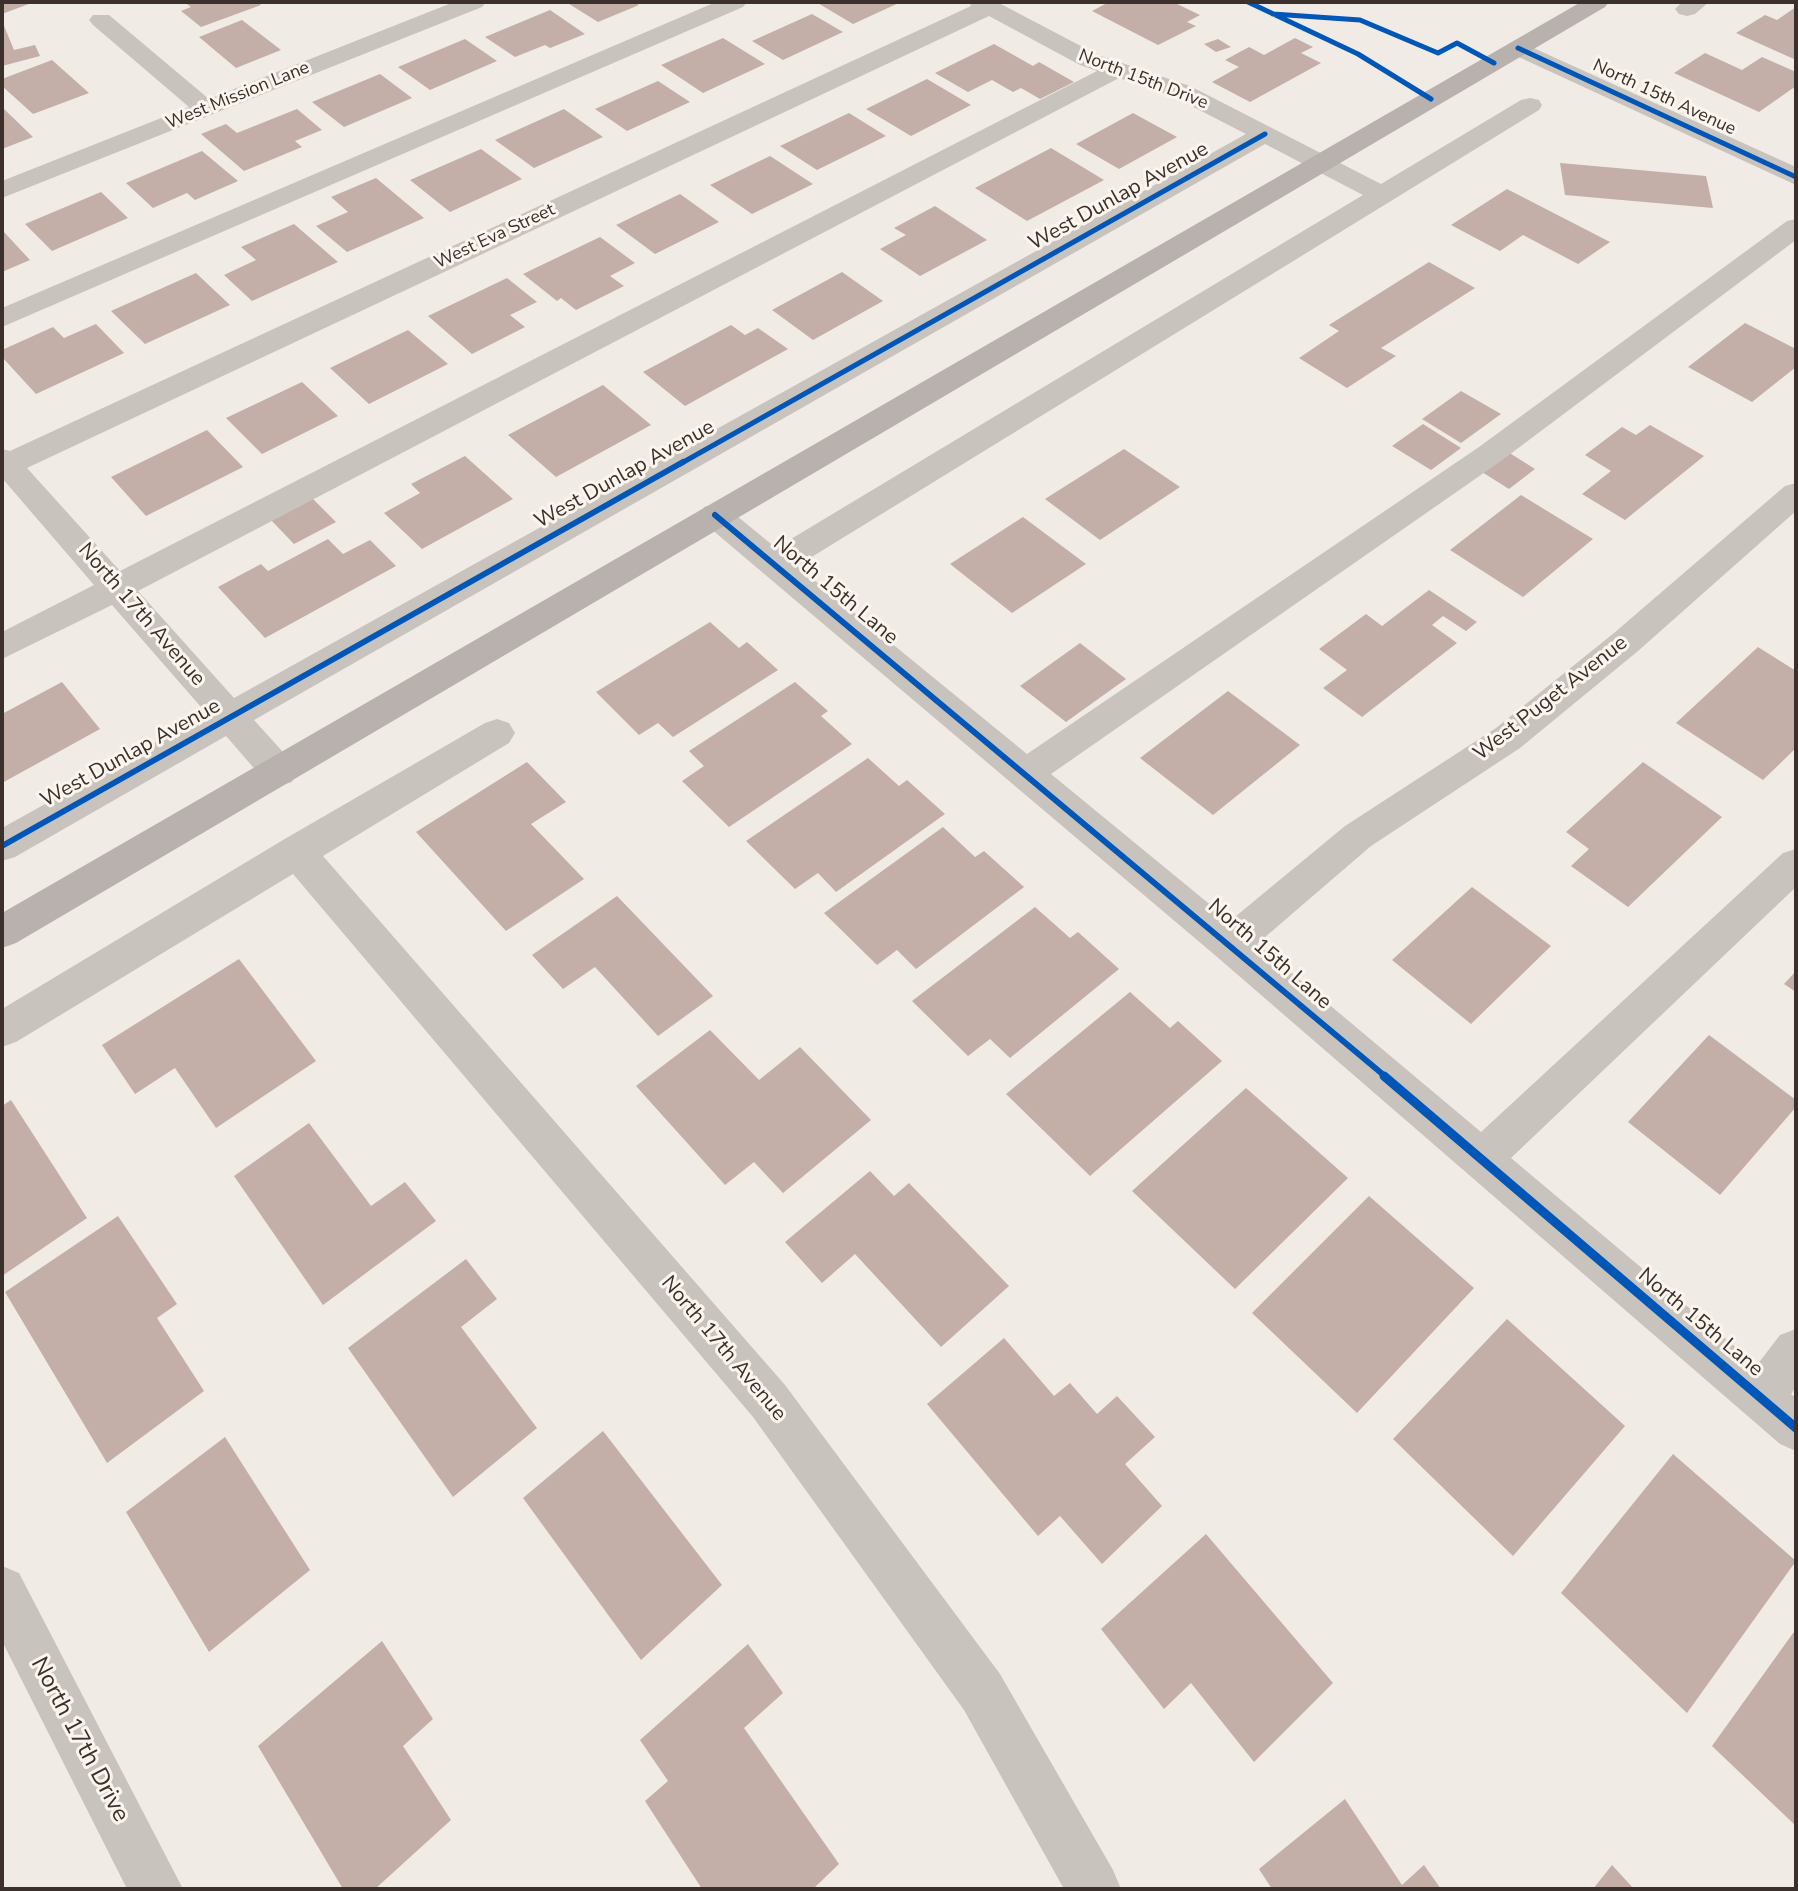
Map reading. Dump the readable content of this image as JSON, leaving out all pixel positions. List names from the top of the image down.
{
  "streets": {
    "street": [
      "North 15th Drive",
      "West Mission Lane",
      "North 15th Avenue",
      "West Dunlap Avenue",
      "West Eva Street",
      "North 15th Lane",
      "North 17th Avenue",
      "West Puget Avenue",
      "North 17th Drive"
    ]
  },
  "crossings": [
    ["North 15th Drive", "West Dunlap Avenue"],
    ["North 15th Drive", "West Eva Street"],
    ["West Dunlap Avenue", "North 17th Avenue"],
    ["West Eva Street", "North 17th Avenue"],
    ["North 15th Lane", "West Puget Avenue"]
  ]
}
